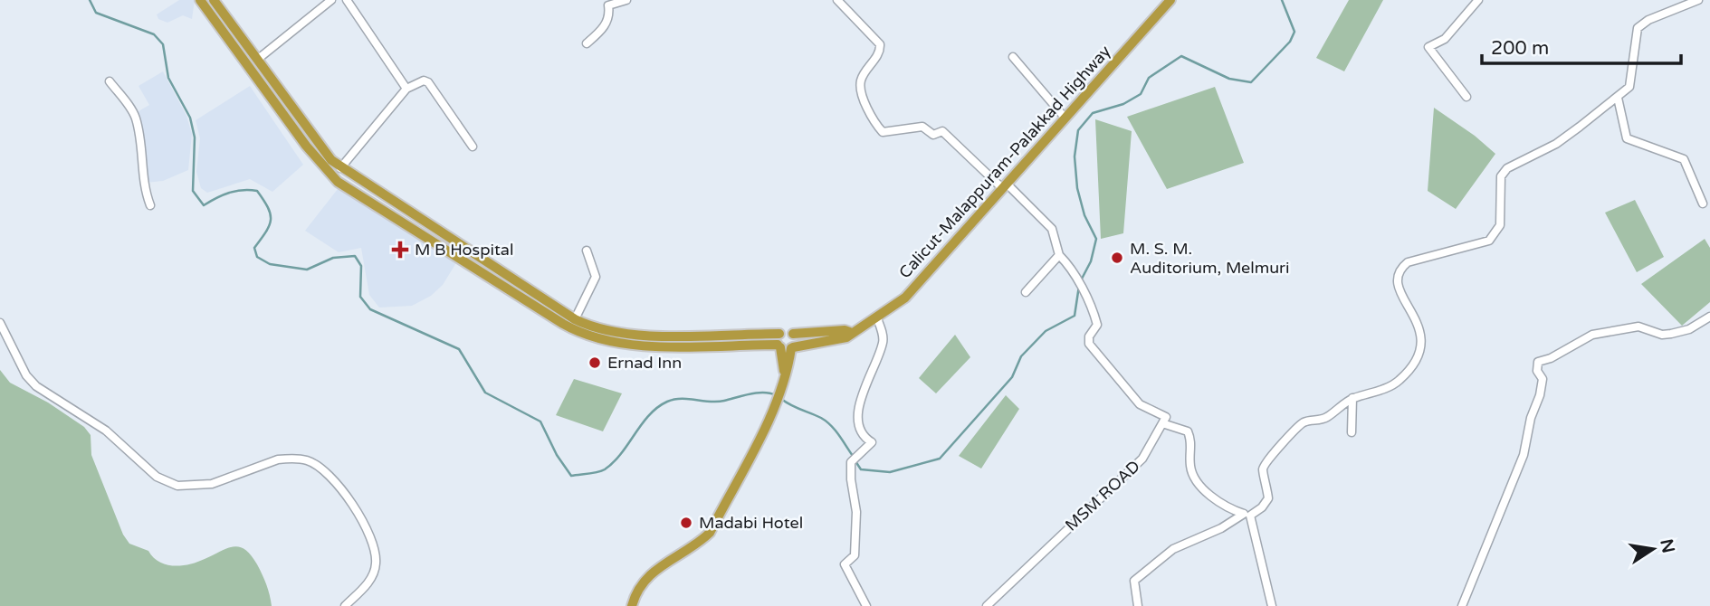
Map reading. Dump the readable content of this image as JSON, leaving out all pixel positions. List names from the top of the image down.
{
  "streets": {
    "highway": ["Calicut-Malappuram-Palakkad Highway"],
    "street": ["MSM ROAD"]
  },
  "places": {
    "health": ["M B Hospital"],
    "other": ["M. S. M. Auditorium, Melmuri", "Ernad Inn", "Madabi Hotel"]
  },
  "scale_bar": "200 m",
  "north": "right"
}
